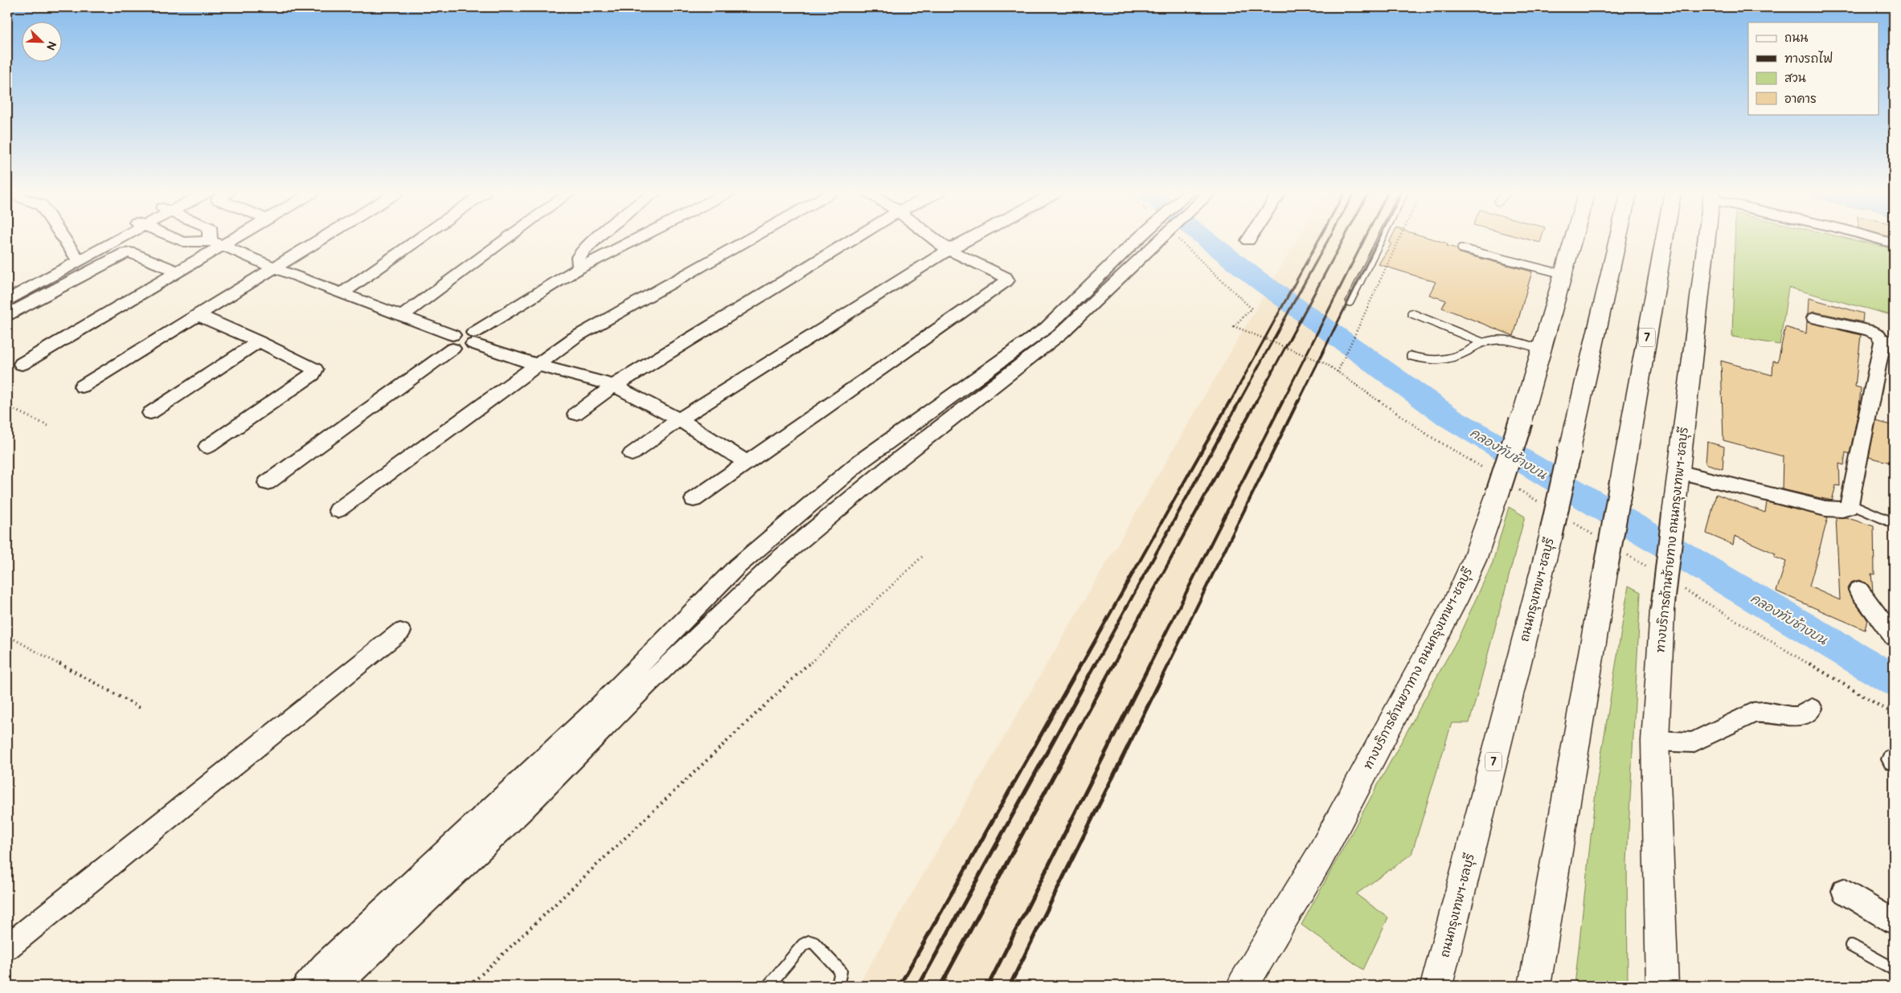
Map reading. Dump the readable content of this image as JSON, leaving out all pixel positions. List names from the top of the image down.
{
  "streets": {
    "main road": [
      "7",
      "ทางบริการด้านซ้ายทาง ถนนกรุงเทพฯ-ชลบุรี",
      "ถนนกรุงเทพฯ-ชลบุรี",
      "ทางบริการด้านขวาทาง ถนนกรุงเทพฯ-ชลบุรี"
    ]
  },
  "water": ["คลองทับช้างบน"],
  "legend": [
    "ถนน",
    "ทางรถไฟ",
    "สวน",
    "อาคาร"
  ],
  "north": "bottom right"
}
